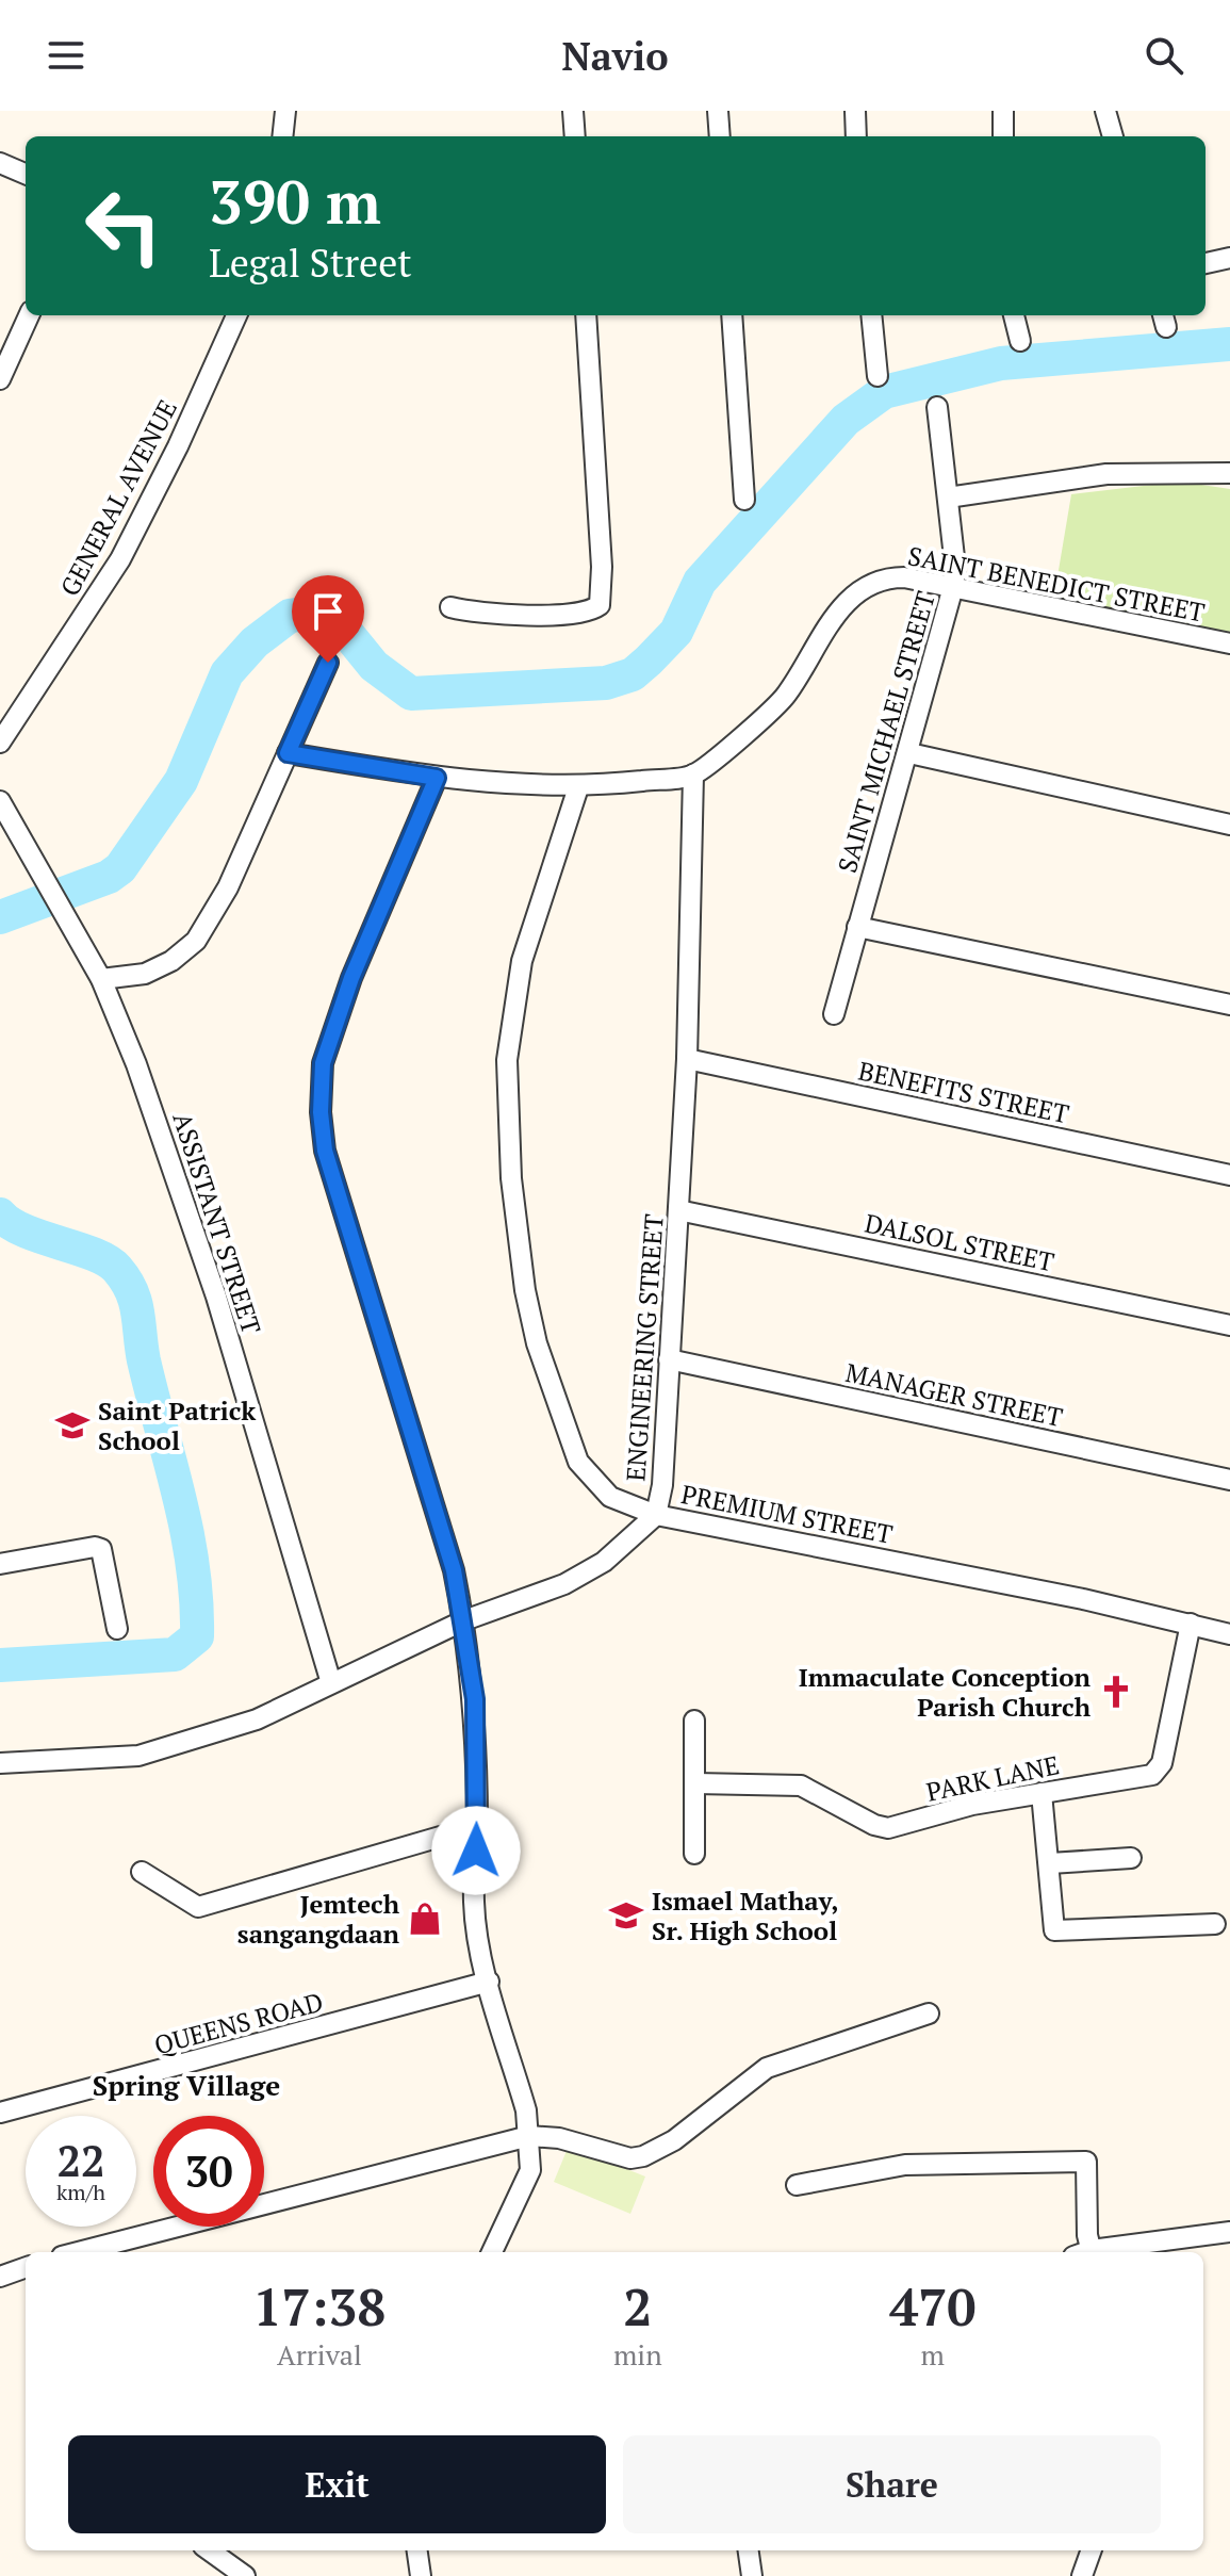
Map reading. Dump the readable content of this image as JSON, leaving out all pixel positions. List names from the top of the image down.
{
  "streets": {
    "street": [
      "GENERAL AVENUE",
      "SAINT BENEDICT STREET",
      "SAINT MICHAEL STREET",
      "BENEFITS STREET",
      "ASSISTANT STREET",
      "DALSOL STREET",
      "ENGINEERING STREET",
      "MANAGER STREET",
      "PREMIUM STREET",
      "PARK LANE",
      "QUEENS ROAD"
    ]
  },
  "crossings": [
    ["SAINT BENEDICT STREET", "SAINT MICHAEL STREET"],
    ["SAINT BENEDICT STREET", "ENGINEERING STREET"],
    ["BENEFITS STREET", "ENGINEERING STREET"],
    ["ASSISTANT STREET", "ENGINEERING STREET"],
    ["DALSOL STREET", "ENGINEERING STREET"],
    ["ENGINEERING STREET", "MANAGER STREET"],
    ["ENGINEERING STREET", "PREMIUM STREET"],
    ["PREMIUM STREET", "PARK LANE"]
  ],
  "districts": ["Spring Village"],
  "places": {
    "school or university": ["Saint Patrick School", "Ismael Mathay, Sr. High School"],
    "church": ["Immaculate Conception Parish Church"],
    "shop": ["Jemtech sangangdaan"]
  },
  "page": {
    "header": "Navio",
    "turn": ["390 m", "Legal Street"],
    "speed": "22 km/h",
    "limit": "30",
    "eta": [
      "17:38",
      "Arrival",
      "2",
      "min",
      "470",
      "m"
    ],
    "buttons": ["Exit", "Share"]
  }
}
